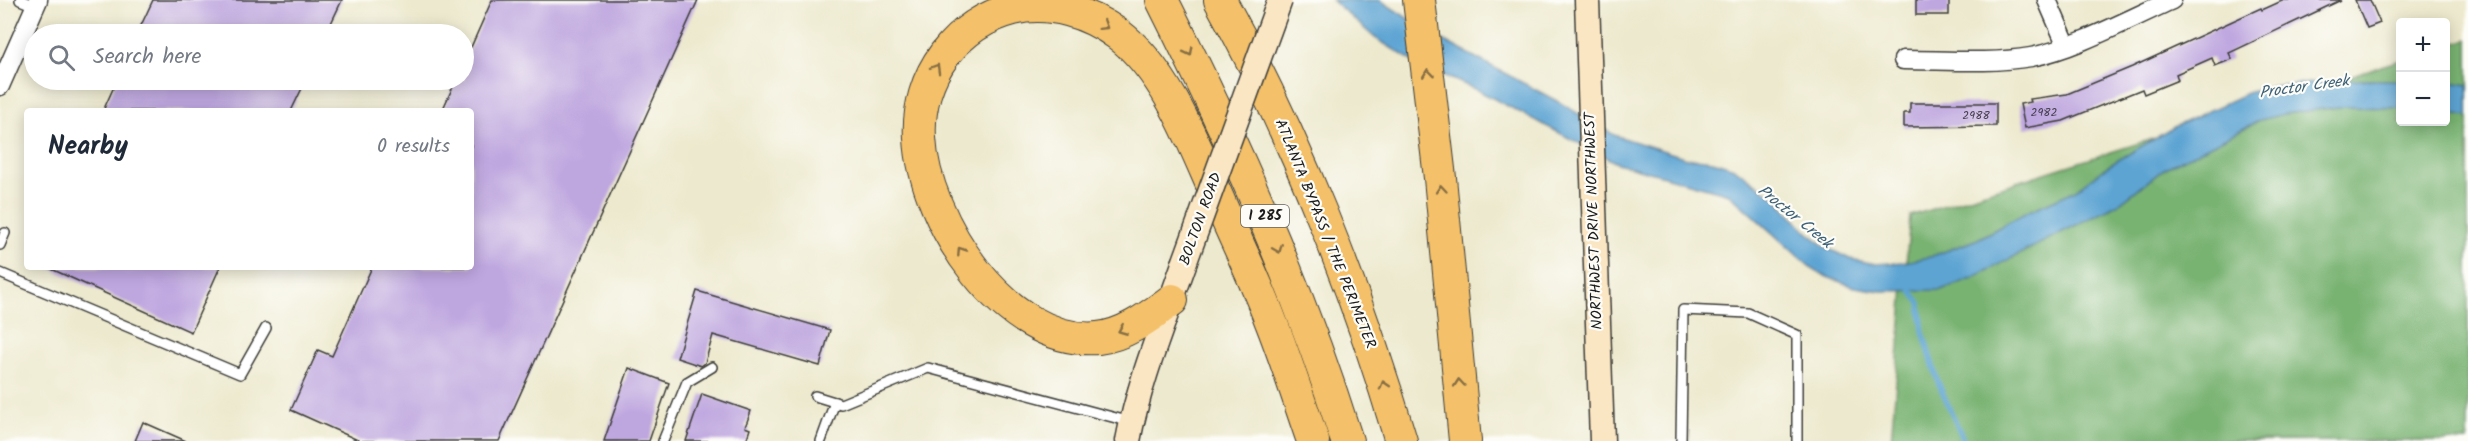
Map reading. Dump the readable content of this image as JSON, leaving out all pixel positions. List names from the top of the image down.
{
  "streets": {
    "highway": ["I 285", "ATLANTA BYPASS / THE PERIMETER"],
    "main road": ["BOLTON ROAD", "NORTHWEST DRIVE NORTHWEST"]
  },
  "water": ["Proctor Creek"],
  "house_numbers": ["2982", "2988"],
  "page": {
    "map_buttons": ["+", "−"],
    "search": "Search here",
    "heading": ["Nearby", "0 results"]
  }
}
